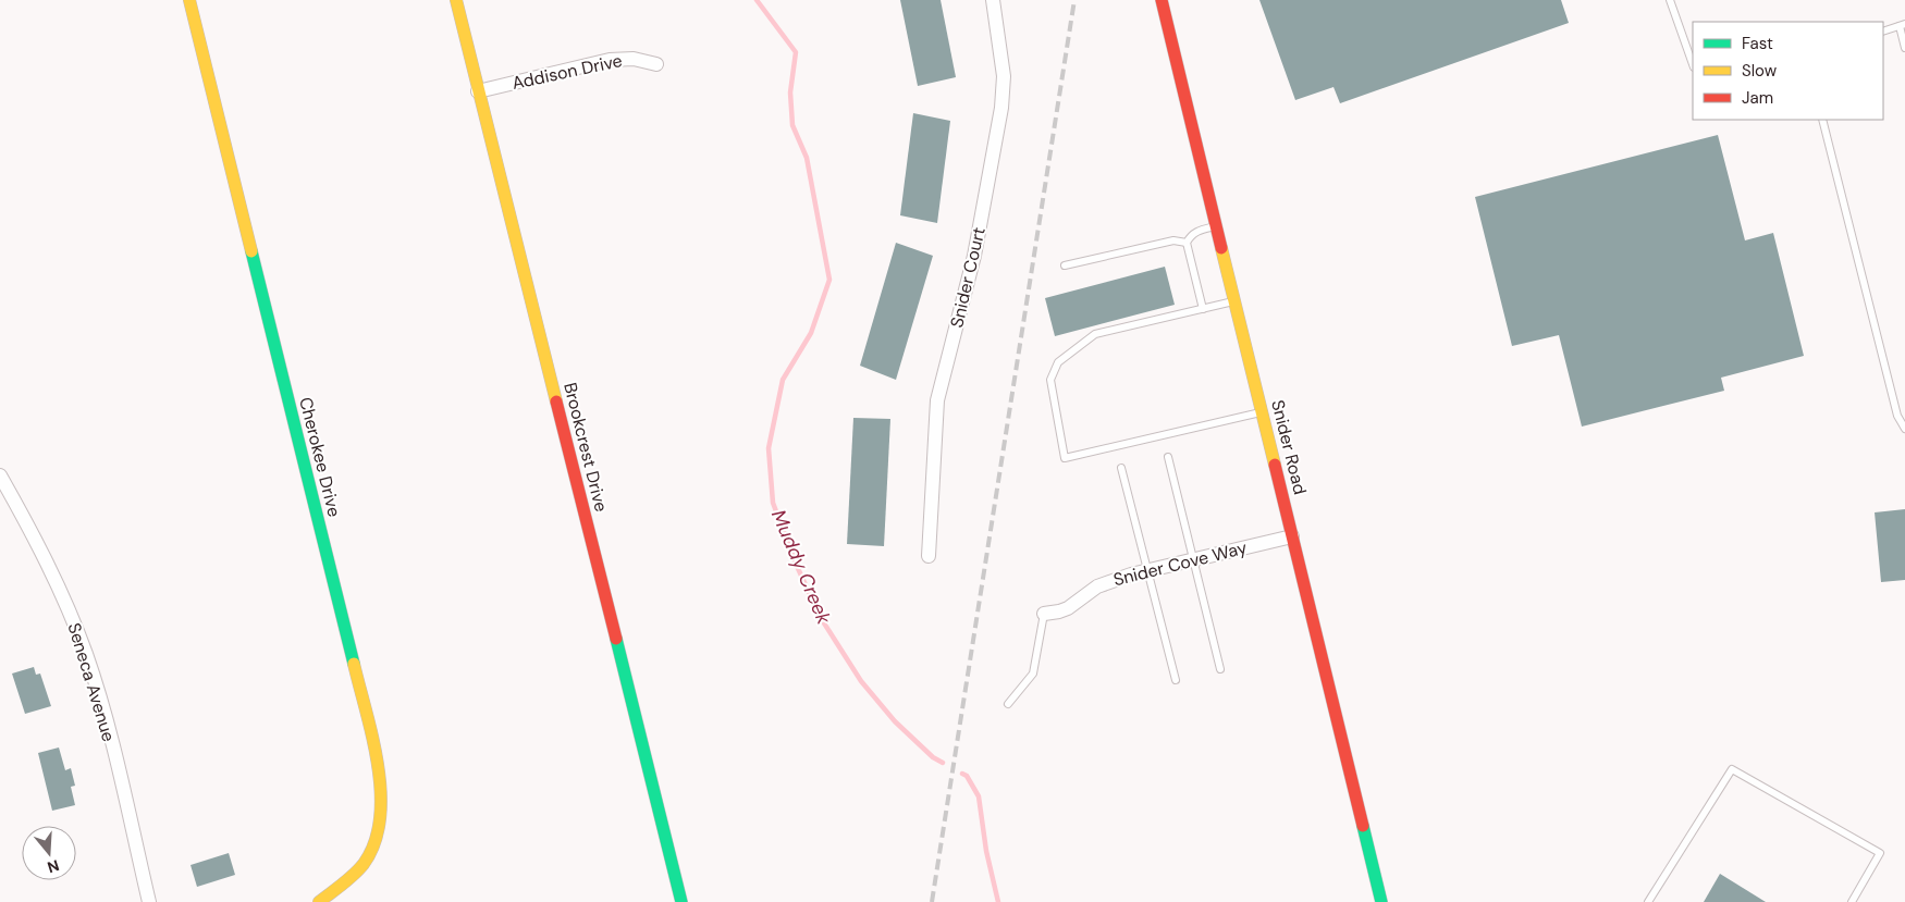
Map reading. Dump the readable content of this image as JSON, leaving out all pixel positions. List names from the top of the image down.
{
  "streets": {
    "street": [
      "Addison Drive",
      "Snider Court",
      "Brookcrest Drive",
      "Snider Road",
      "Cherokee Drive",
      "Snider Cove Way",
      "Seneca Avenue"
    ]
  },
  "crossings": [
    ["Addison Drive", "Brookcrest Drive"],
    ["Snider Road", "Snider Cove Way"]
  ],
  "water": ["Muddy Creek"],
  "legend": ["Fast", "Slow", "Jam"],
  "north": "bottom"
}
